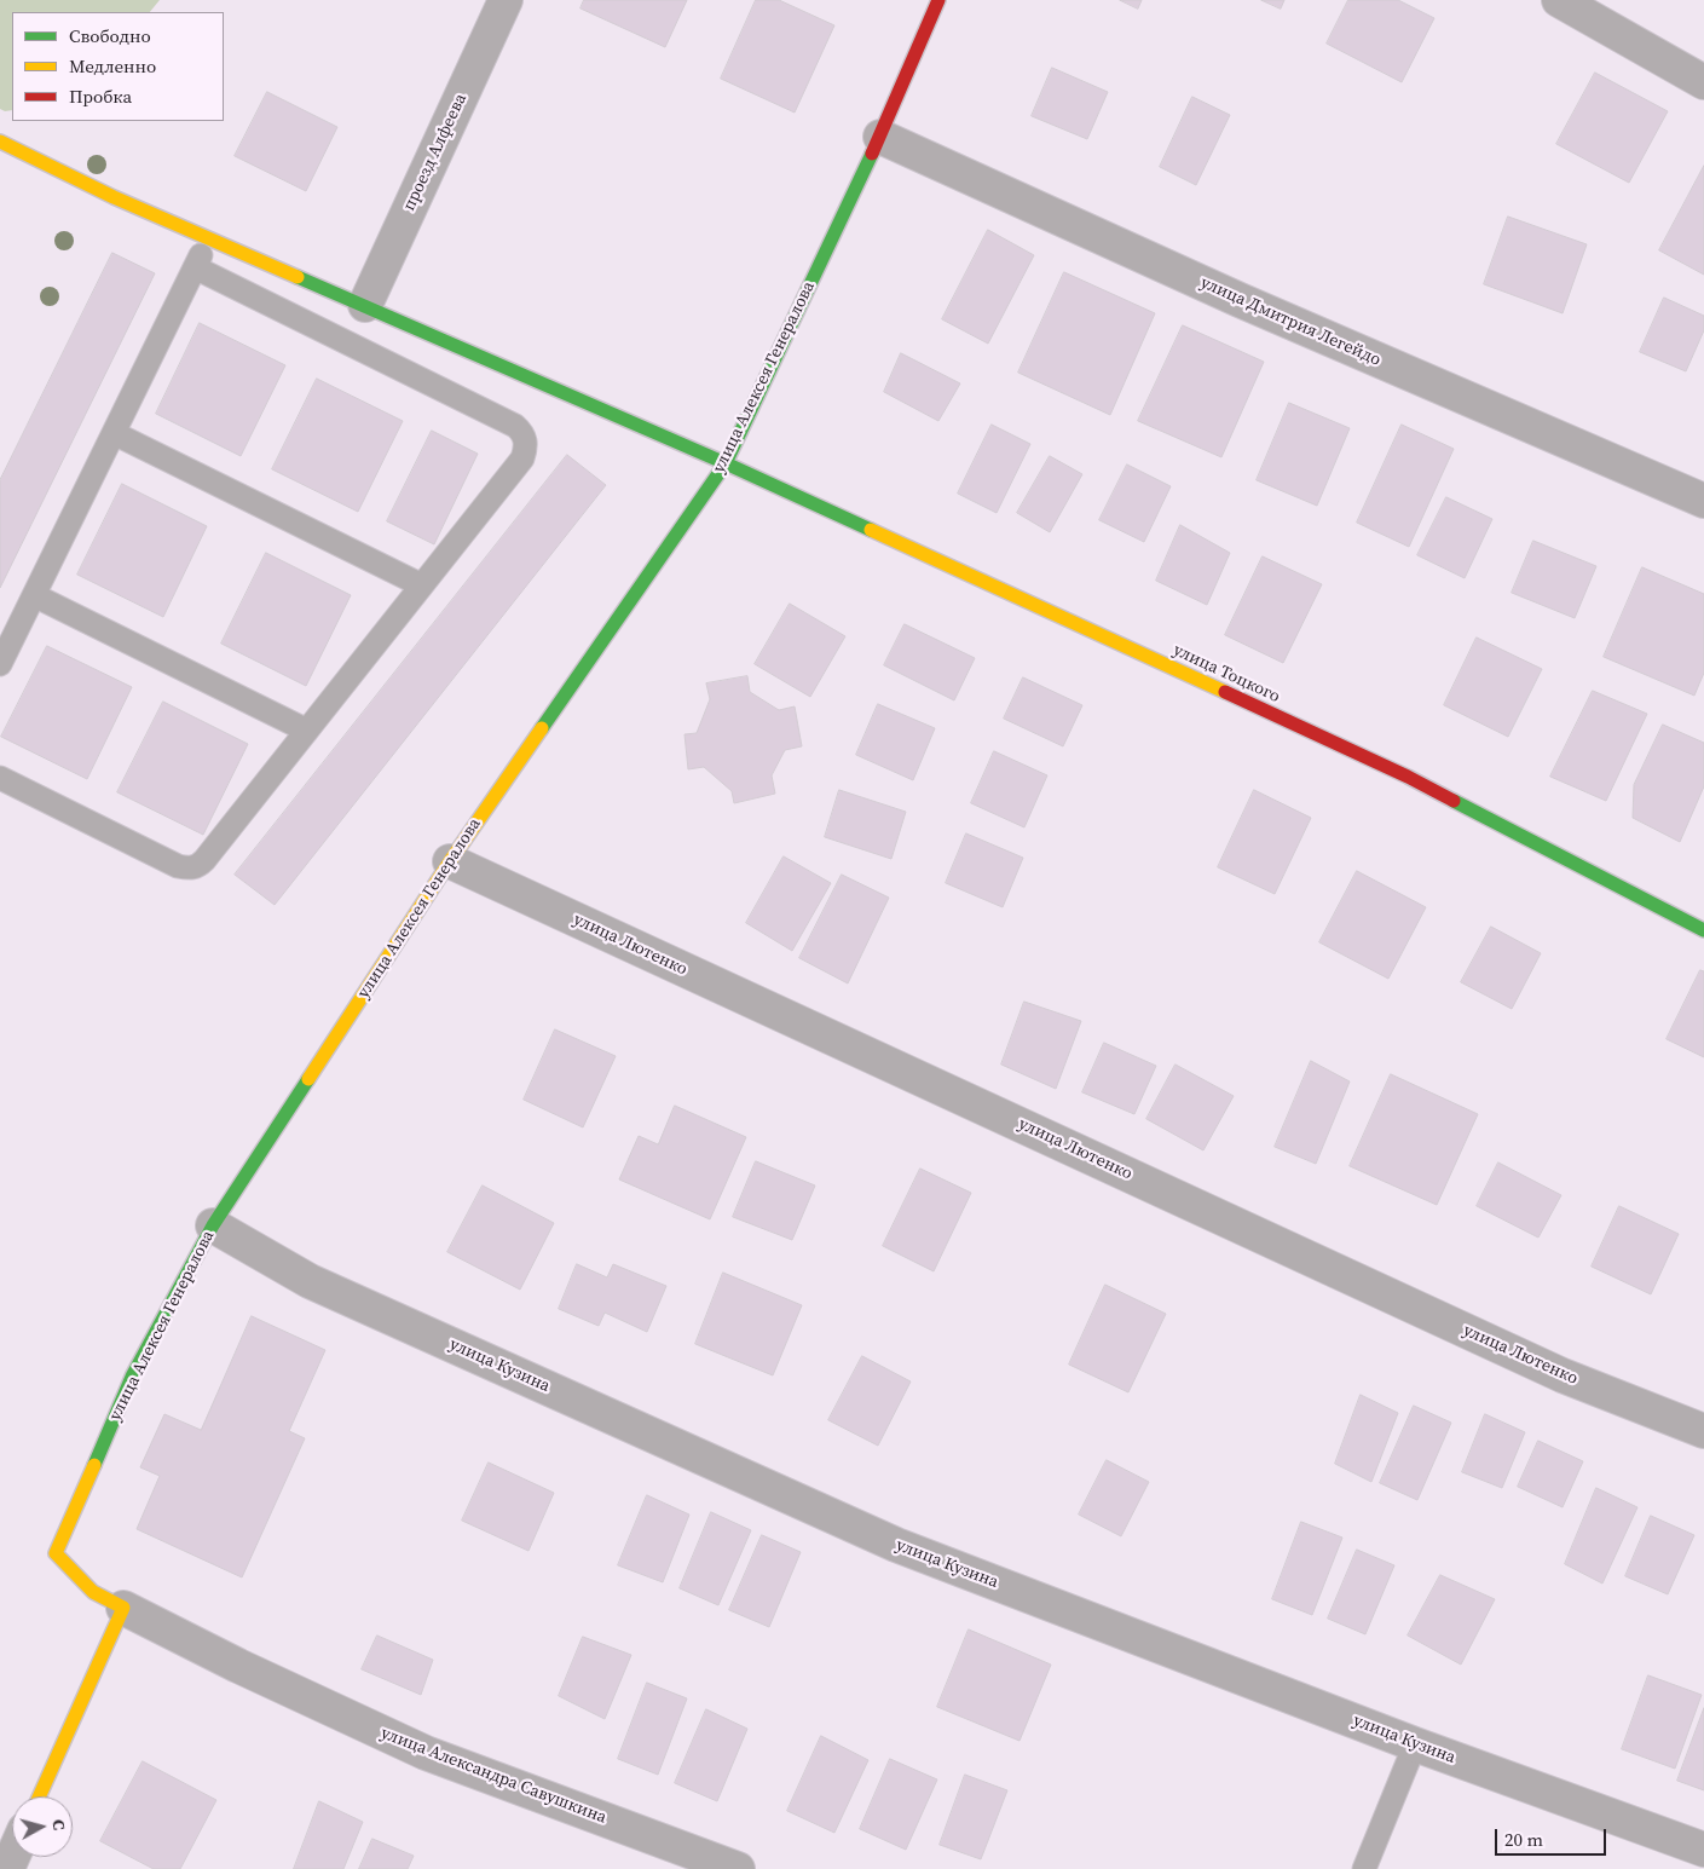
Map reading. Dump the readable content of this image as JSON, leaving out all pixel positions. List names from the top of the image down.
{
  "streets": {
    "street": [
      "проезд Алфеева",
      "улица Дмитрия Легейдо",
      "улица Алексея Генералова",
      "улица Тоцкого",
      "улица Лютенко",
      "улица Кузина",
      "улица Александра Савушкина"
    ]
  },
  "crossings": [
    ["проезд Алфеева", "улица Тоцкого"],
    ["улица Дмитрия Легейдо", "улица Алексея Генералова"],
    ["улица Алексея Генералова", "улица Тоцкого"],
    ["улица Алексея Генералова", "улица Лютенко"],
    ["улица Алексея Генералова", "улица Кузина"],
    ["улица Алексея Генералова", "улица Александра Савушкина"]
  ],
  "legend": ["Свободно", "Медленно", "Пробка"],
  "scale_bar": "20 m",
  "north": "right"
}
